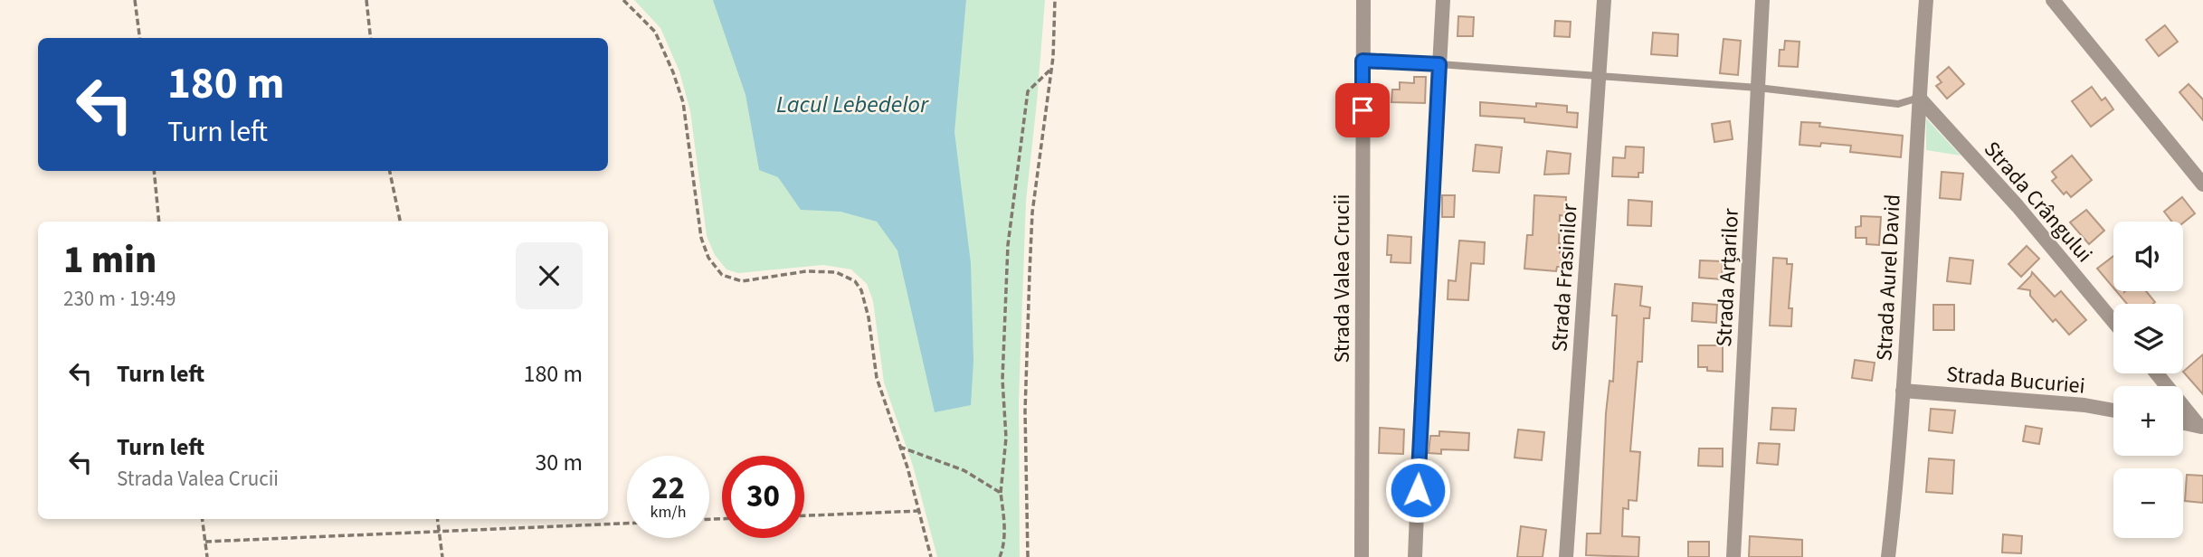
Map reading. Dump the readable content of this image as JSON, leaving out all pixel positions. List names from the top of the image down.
{
  "streets": {
    "street": [
      "Strada Crângului",
      "Strada Frasinilor",
      "Strada Arțarilor",
      "Strada Aurel David",
      "Strada Valea Crucii",
      "Strada Bucuriei"
    ]
  },
  "crossings": [
    ["Strada Crângului", "Strada Aurel David"],
    ["Strada Aurel David", "Strada Bucuriei"]
  ],
  "water": ["Lacul Lebedelor"],
  "page": {
    "turn": ["180 m", "Turn left"],
    "map_buttons": ["+", "−"],
    "heading": ["1 min", "230 m · 19:49"],
    "list": [
      {
        "name": "Turn left",
        "value": "180 m"
      },
      {
        "name": "Turn left",
        "note": "Strada Valea Crucii",
        "value": "30 m"
      }
    ],
    "speed": "22 km/h",
    "limit": "30"
  }
}
